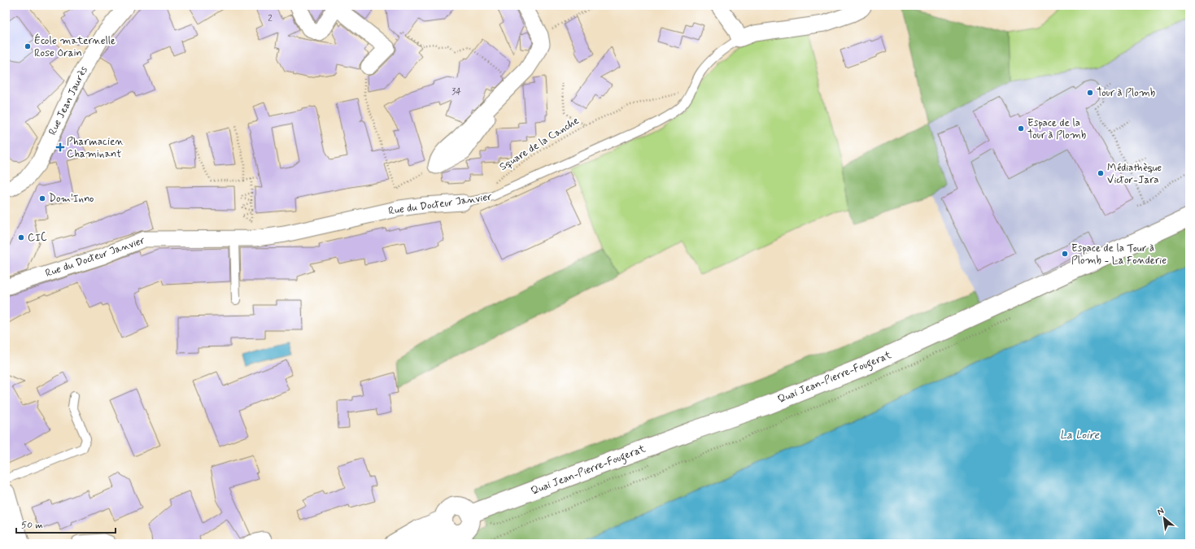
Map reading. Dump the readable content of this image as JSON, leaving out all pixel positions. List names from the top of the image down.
{
  "streets": {
    "main road": ["Quai Jean-Pierre-Fougerat"],
    "street": ["Rue Jean Jaurès", "Rue du Docteur Janvier"],
    "path": ["Square de la Canche"]
  },
  "crossings": [
    ["Square de la Canche", "Rue du Docteur Janvier"]
  ],
  "water": ["La Loire"],
  "places": {
    "other": [
      "École maternelle Rose Orain",
      "Tour à Plomb",
      "Espace de la Tour à Plomb",
      "Médiathèque Victor-Jara",
      "Dom'Inno",
      "CIC",
      "Espace de la Tour à Plomb - La Fonderie"
    ],
    "health": ["Pharmacien Chaminant"]
  },
  "house_numbers": ["2", "34"],
  "scale_bar": "50 m",
  "north": "top left"
}
